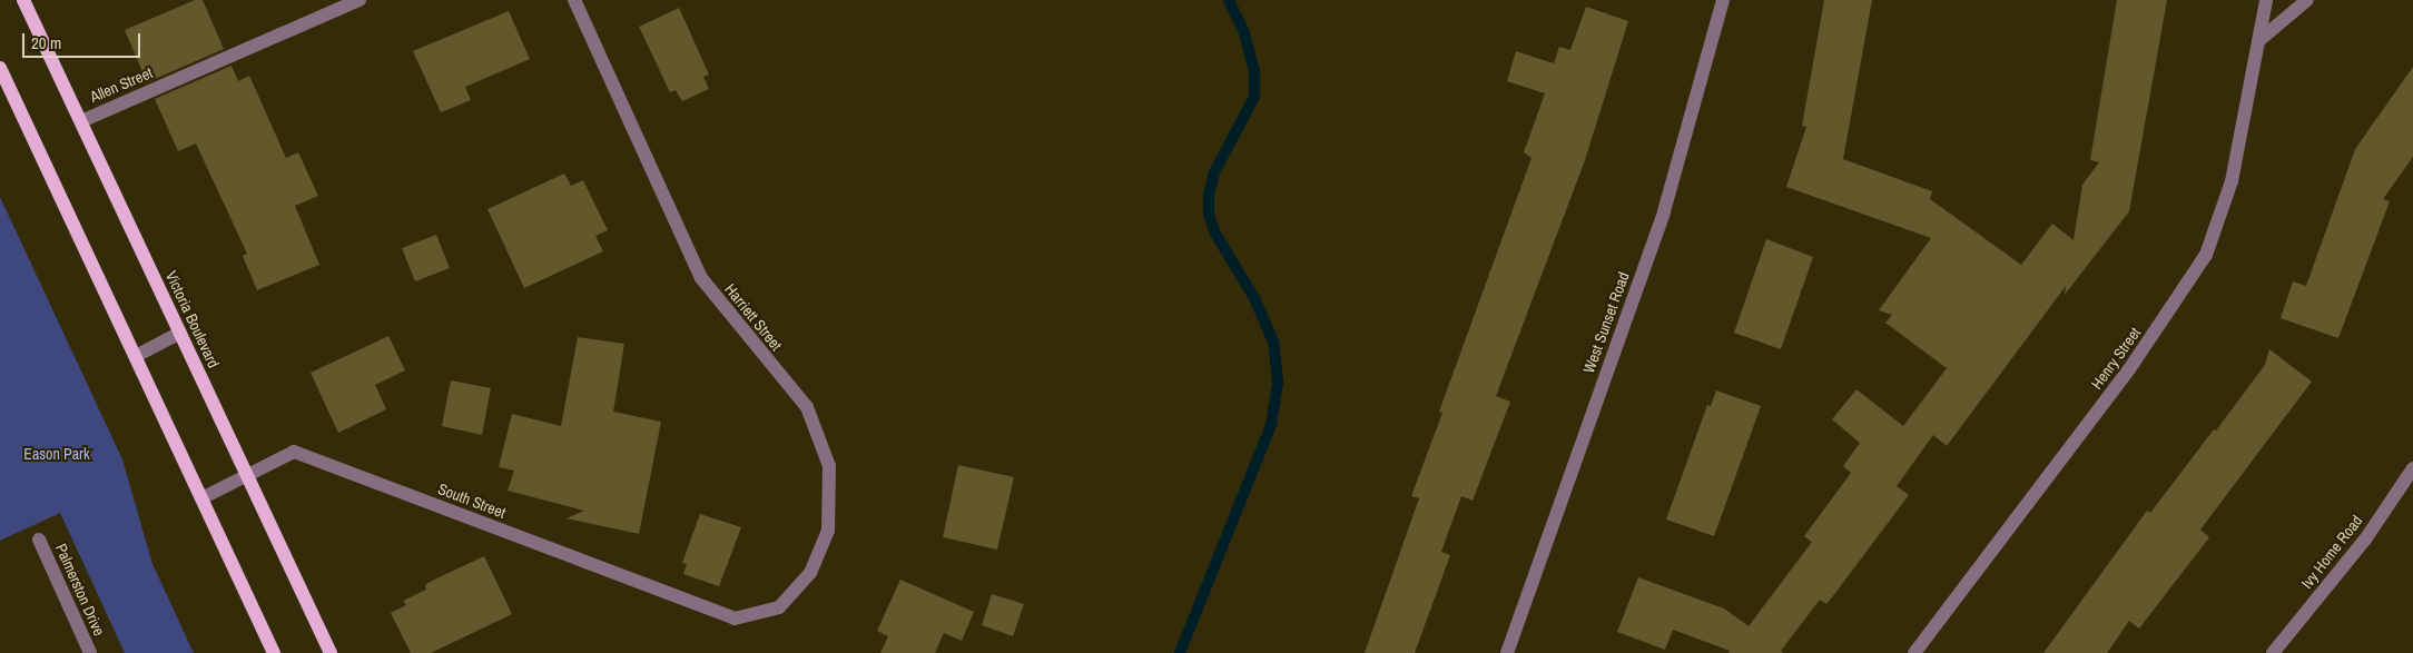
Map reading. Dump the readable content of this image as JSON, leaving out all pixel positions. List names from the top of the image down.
{
  "streets": {
    "main road": ["Victoria Boulevard"],
    "street": [
      "Allen Street",
      "Harriett Street",
      "West Sunset Road",
      "Henry Street",
      "South Street",
      "Ivy Home Road",
      "Palmerston Drive"
    ]
  },
  "crossings": [
    ["Allen Street", "Victoria Boulevard"],
    ["Harriett Street", "South Street"],
    ["Victoria Boulevard", "South Street"]
  ],
  "parks": ["Eason Park"],
  "scale_bar": "20 m"
}
